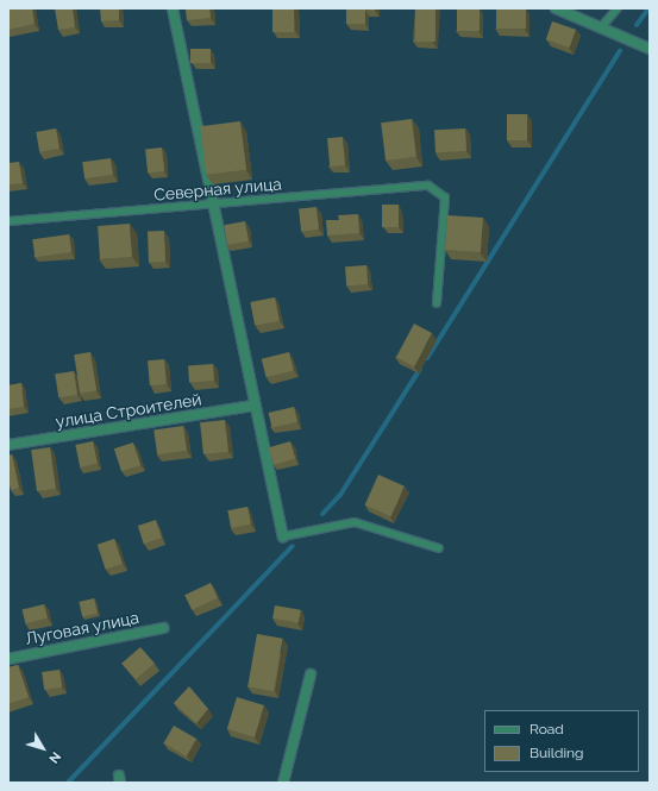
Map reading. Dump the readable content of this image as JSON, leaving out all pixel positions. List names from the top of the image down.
{
  "streets": {
    "street": ["улица Строителей", "Луговая улица"],
    "lane": ["Северная улица"]
  },
  "legend": ["Road", "Building"],
  "north": "bottom right"
}
